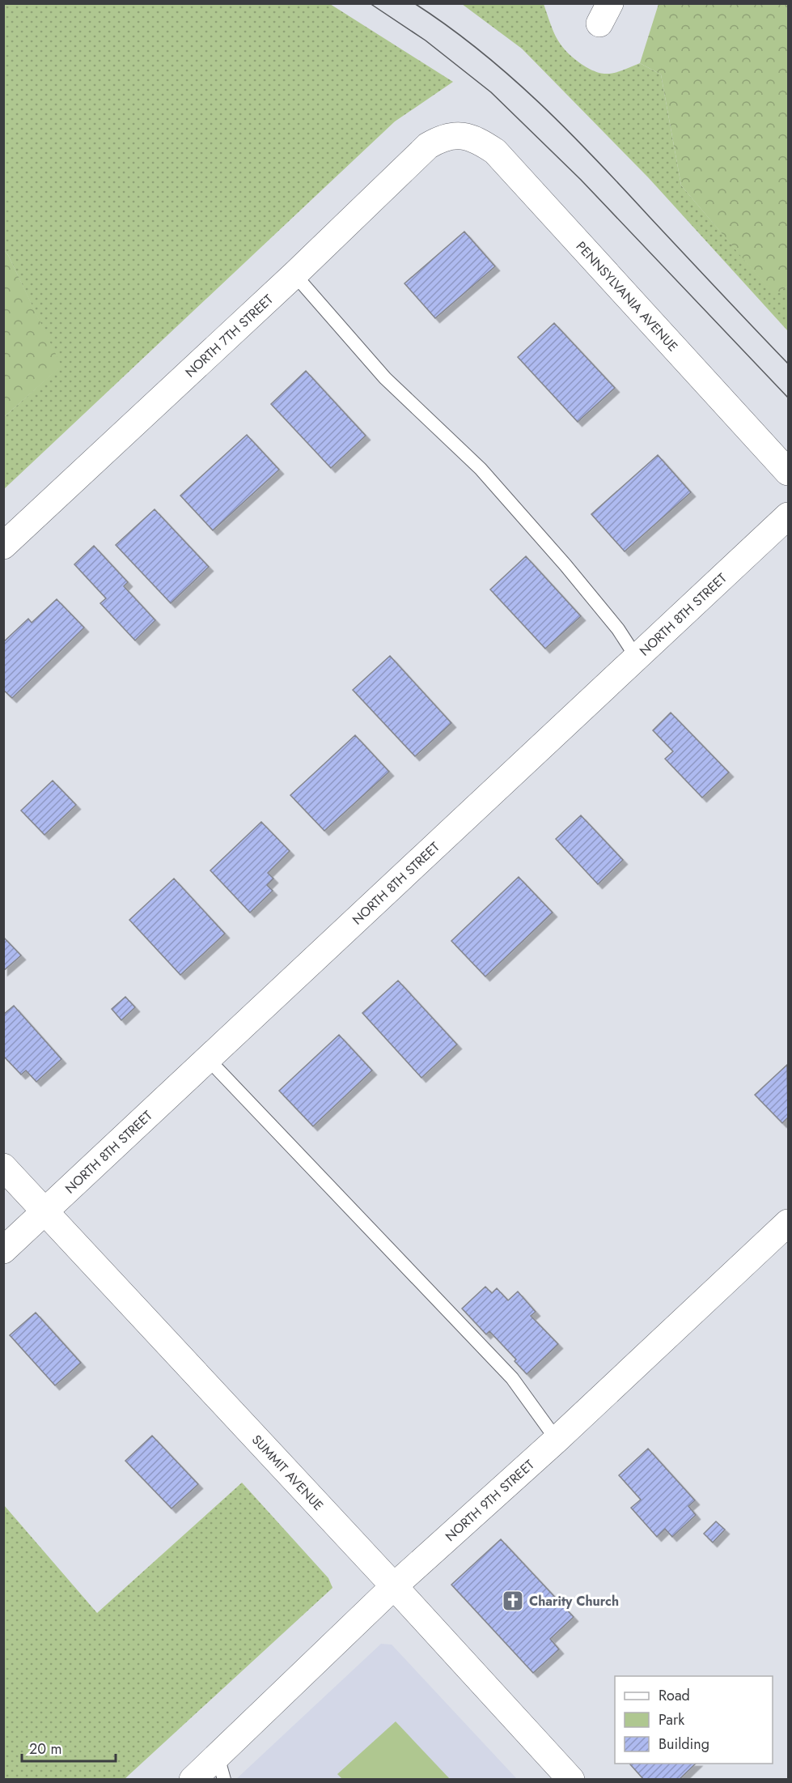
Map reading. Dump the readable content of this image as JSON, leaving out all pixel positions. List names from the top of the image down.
{
  "streets": {
    "street": [
      "PENNSYLVANIA AVENUE",
      "NORTH 7TH STREET",
      "NORTH 8TH STREET",
      "SUMMIT AVENUE",
      "NORTH 9TH STREET"
    ]
  },
  "crossings": [
    ["PENNSYLVANIA AVENUE", "NORTH 7TH STREET"],
    ["NORTH 8TH STREET", "SUMMIT AVENUE"],
    ["SUMMIT AVENUE", "NORTH 9TH STREET"]
  ],
  "places": {
    "church": ["Charity Church"]
  },
  "legend": ["Road", "Park", "Building"],
  "scale_bar": "20 m"
}
